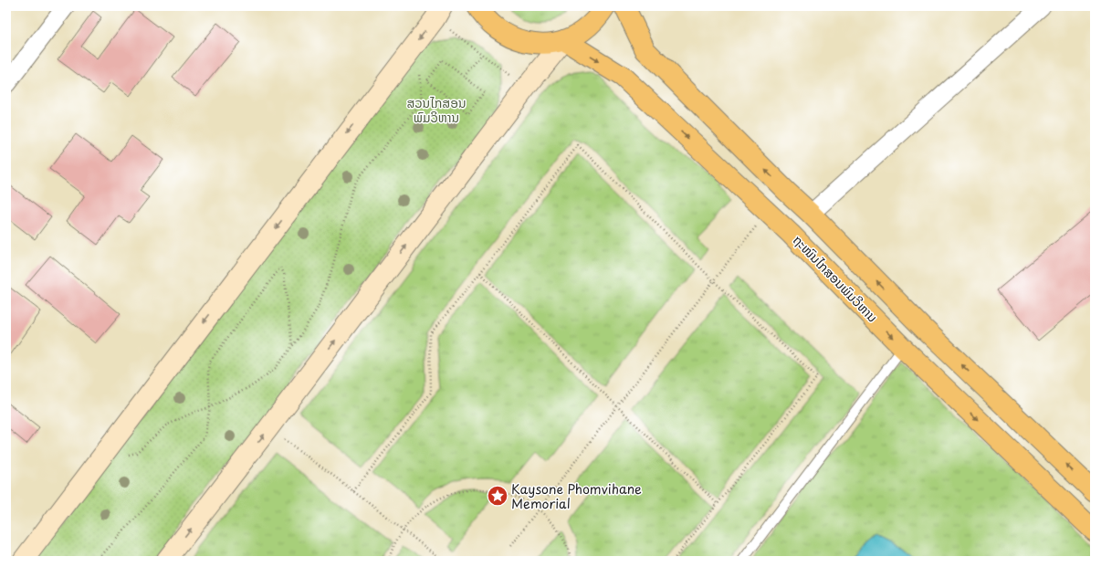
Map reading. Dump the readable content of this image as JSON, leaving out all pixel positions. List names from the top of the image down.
{
  "streets": {
    "highway": ["ຖະໜົນໄກສອນພົມວິຫານ"]
  },
  "parks": ["ສວນໄກສອນ ພົມວິຫານ"],
  "places": {
    "place": ["Kaysone Phomvihane Memorial"]
  }
}
